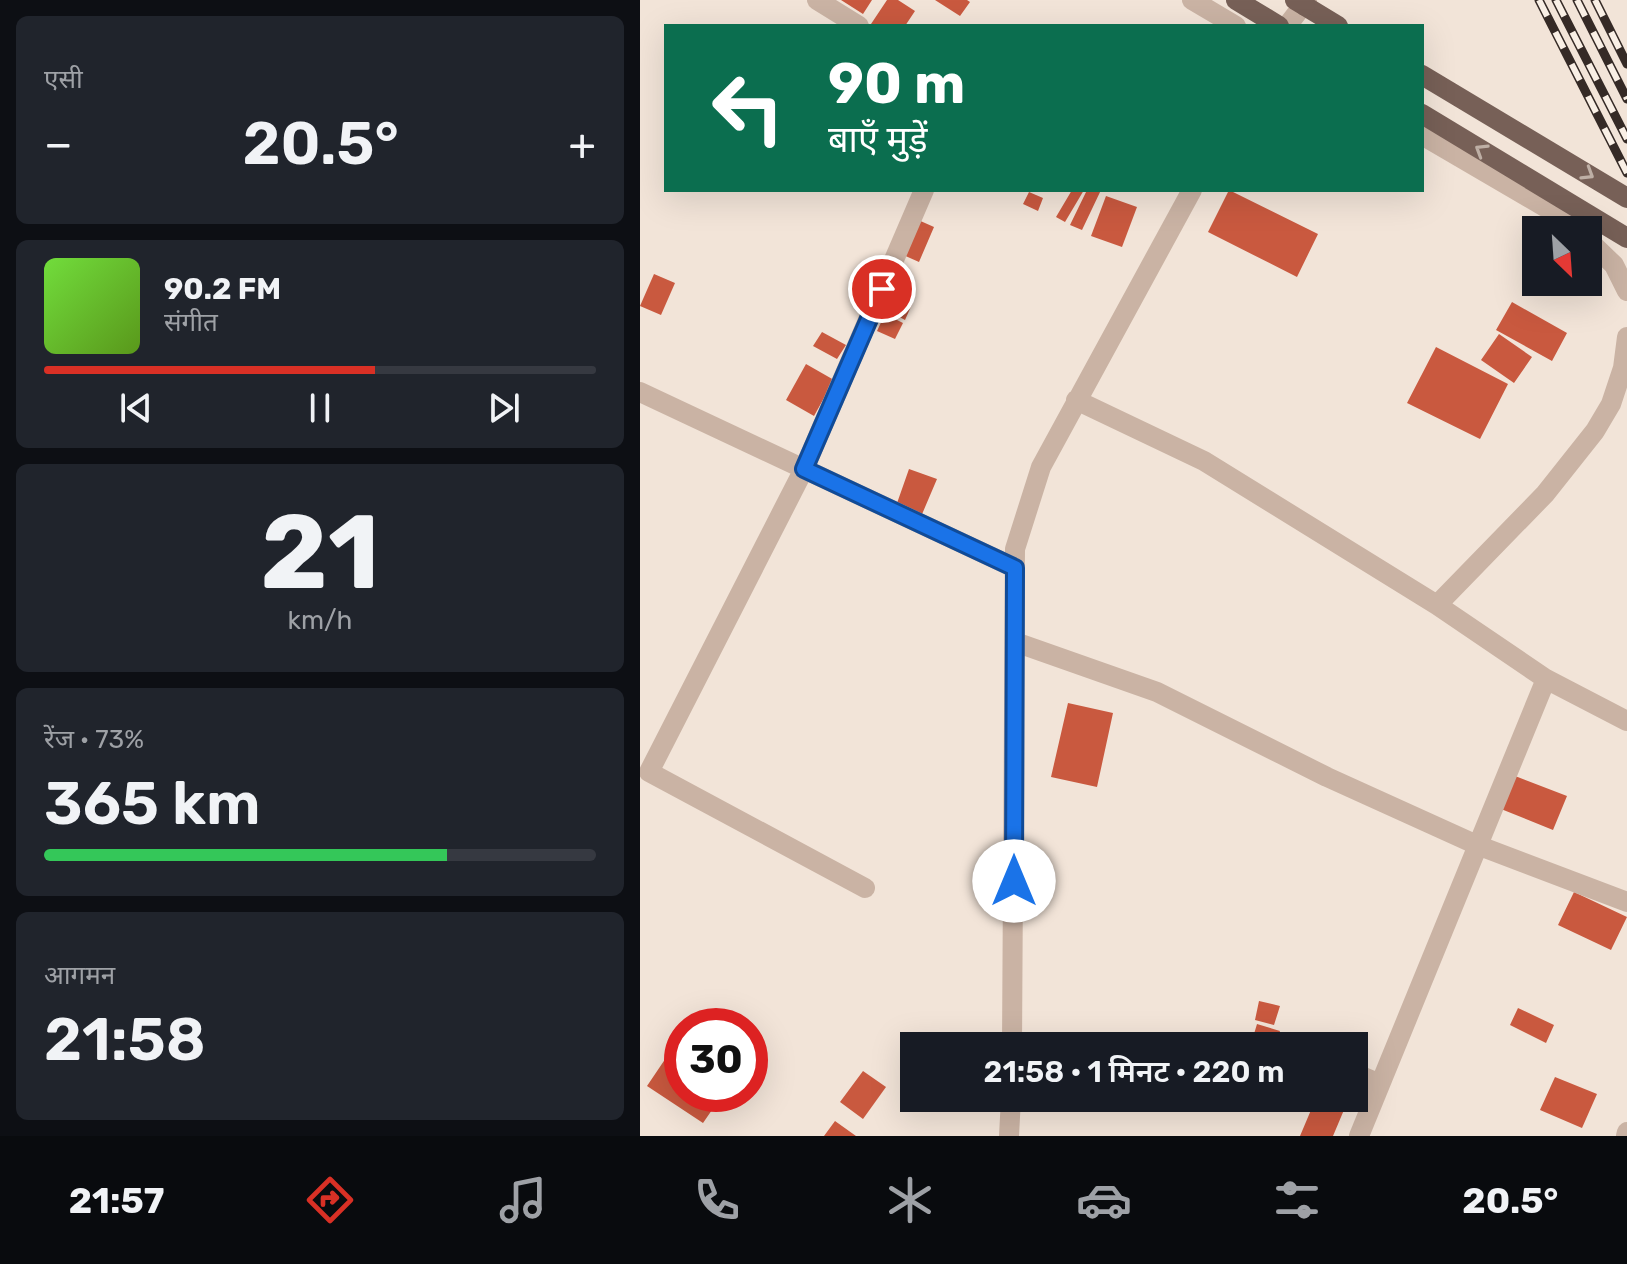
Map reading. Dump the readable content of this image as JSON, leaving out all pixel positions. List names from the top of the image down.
{
  "north": "bottom right",
  "page": {
    "tile": [
      "एसी",
      ["21", "km/h"],
      ["रेंज · 73%", "365 km"],
      ["आगमन", "21:58"]
    ],
    "turn": ["90 m", "बाएँ मुड़ें"],
    "heat": ["−", "20.5°", "+"],
    "song": ["90.2 FM", "संगीत"],
    "limit": "30",
    "trip": "21:58 · 1 मिनट · 220 m",
    "tabs": ["21:57", "20.5°"]
  }
}
